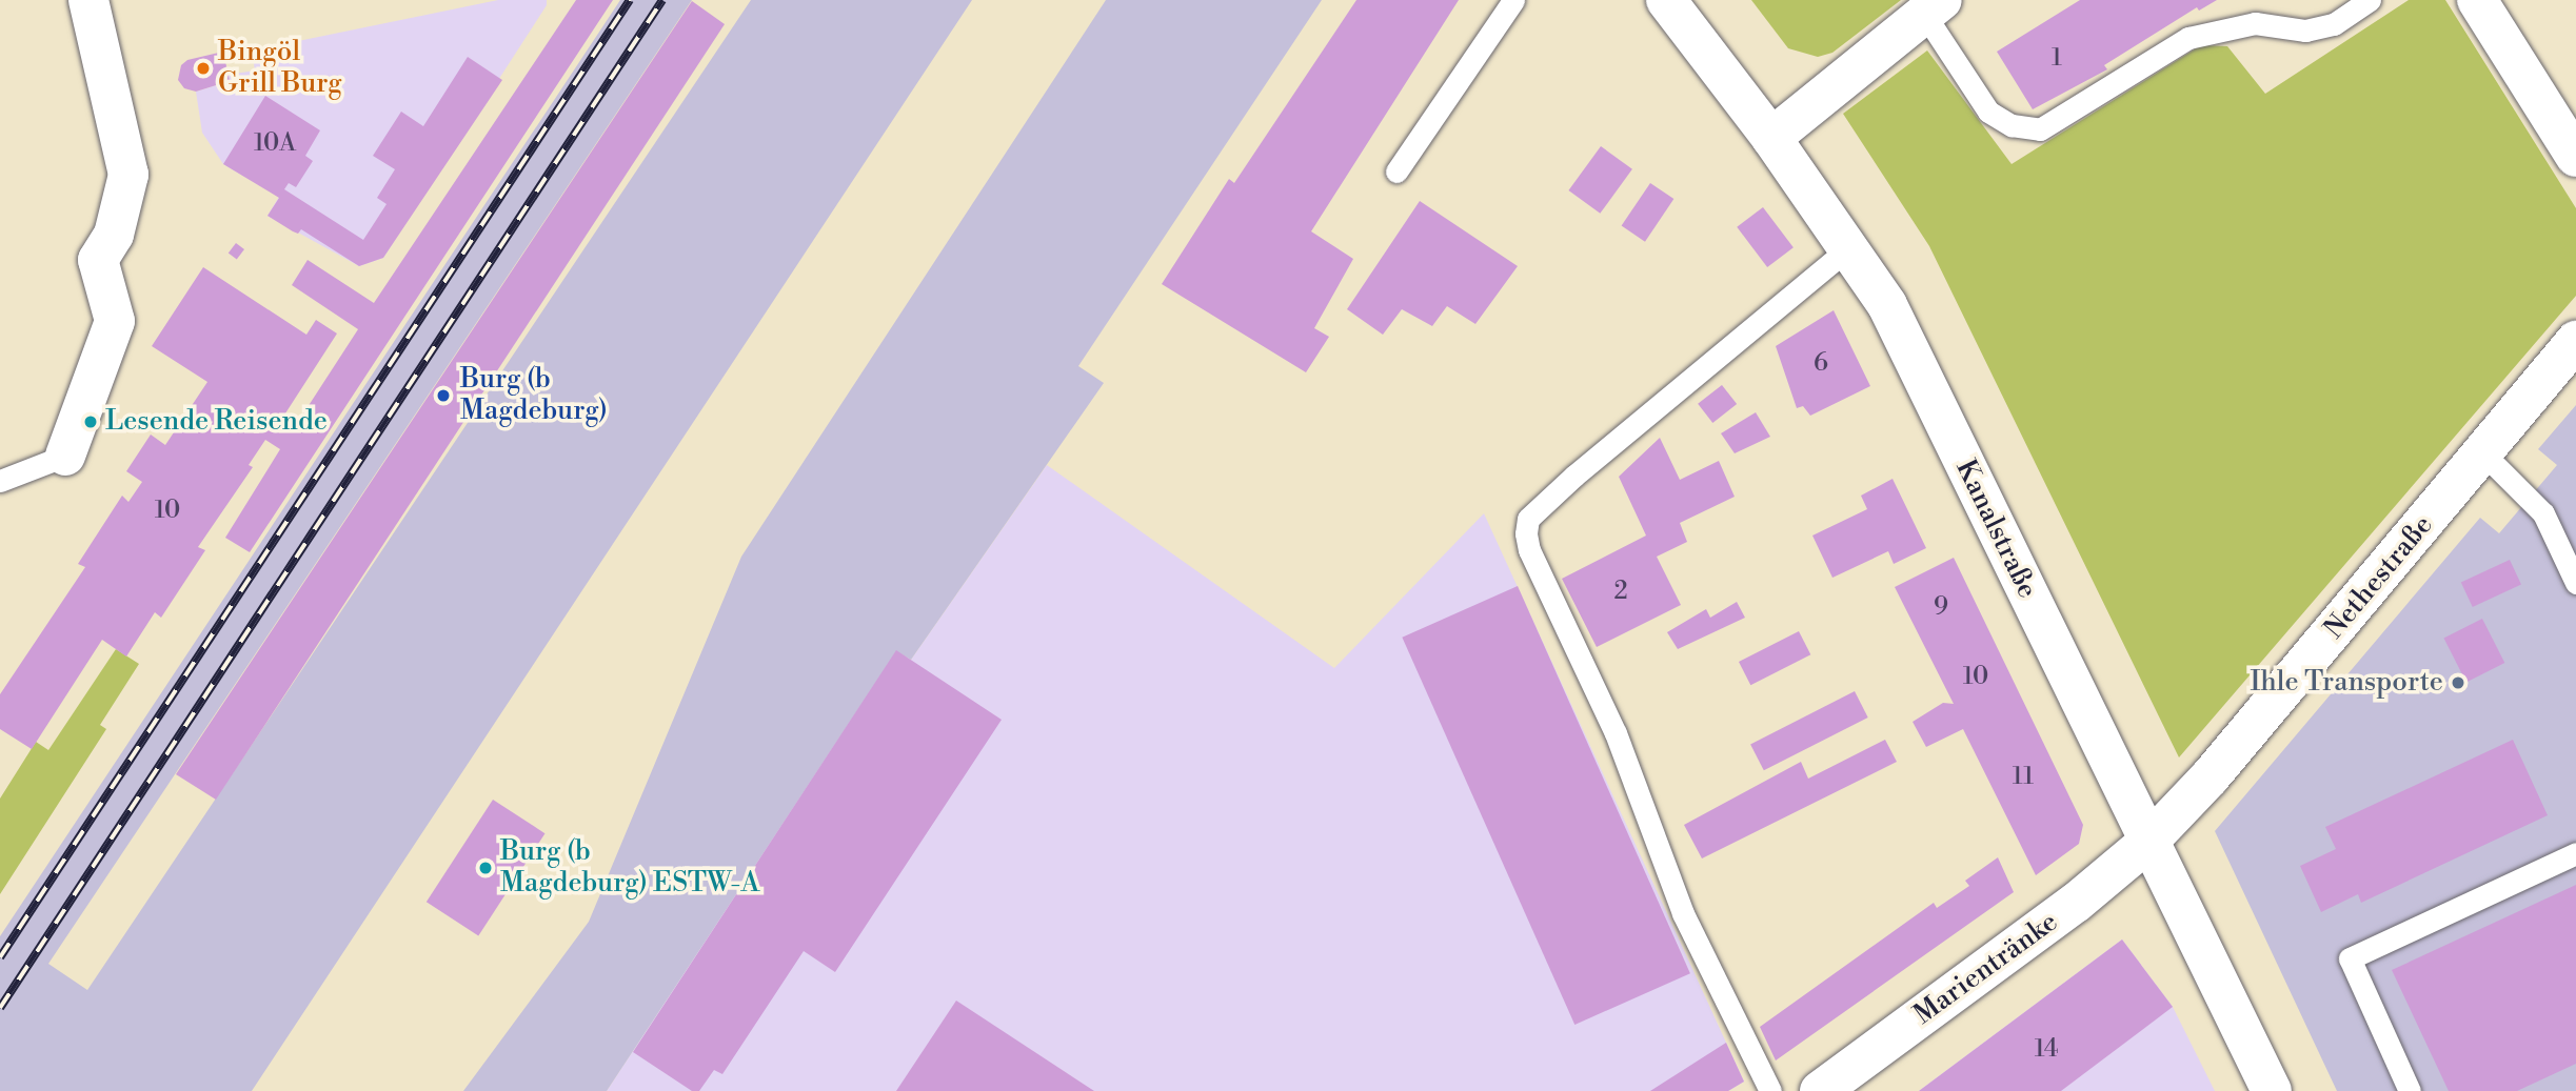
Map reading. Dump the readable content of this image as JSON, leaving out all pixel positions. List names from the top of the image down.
{
  "streets": {
    "street": ["Kanalstraße", "Nethestraße", "Marientränke"]
  },
  "crossings": [
    ["Kanalstraße", "Nethestraße"],
    ["Kanalstraße", "Marientränke"],
    ["Nethestraße", "Marientränke"]
  ],
  "places": [
    "Bingöl Grill Burg",
    "Burg (b Magdeburg)",
    "Lesende Reisende",
    "Ihle Transporte",
    "Burg (b Magdeburg) ESTW-A"
  ],
  "house_numbers": [
    "1",
    "10A",
    "6",
    "10",
    "2",
    "9",
    "10",
    "11",
    "14"
  ]
}
